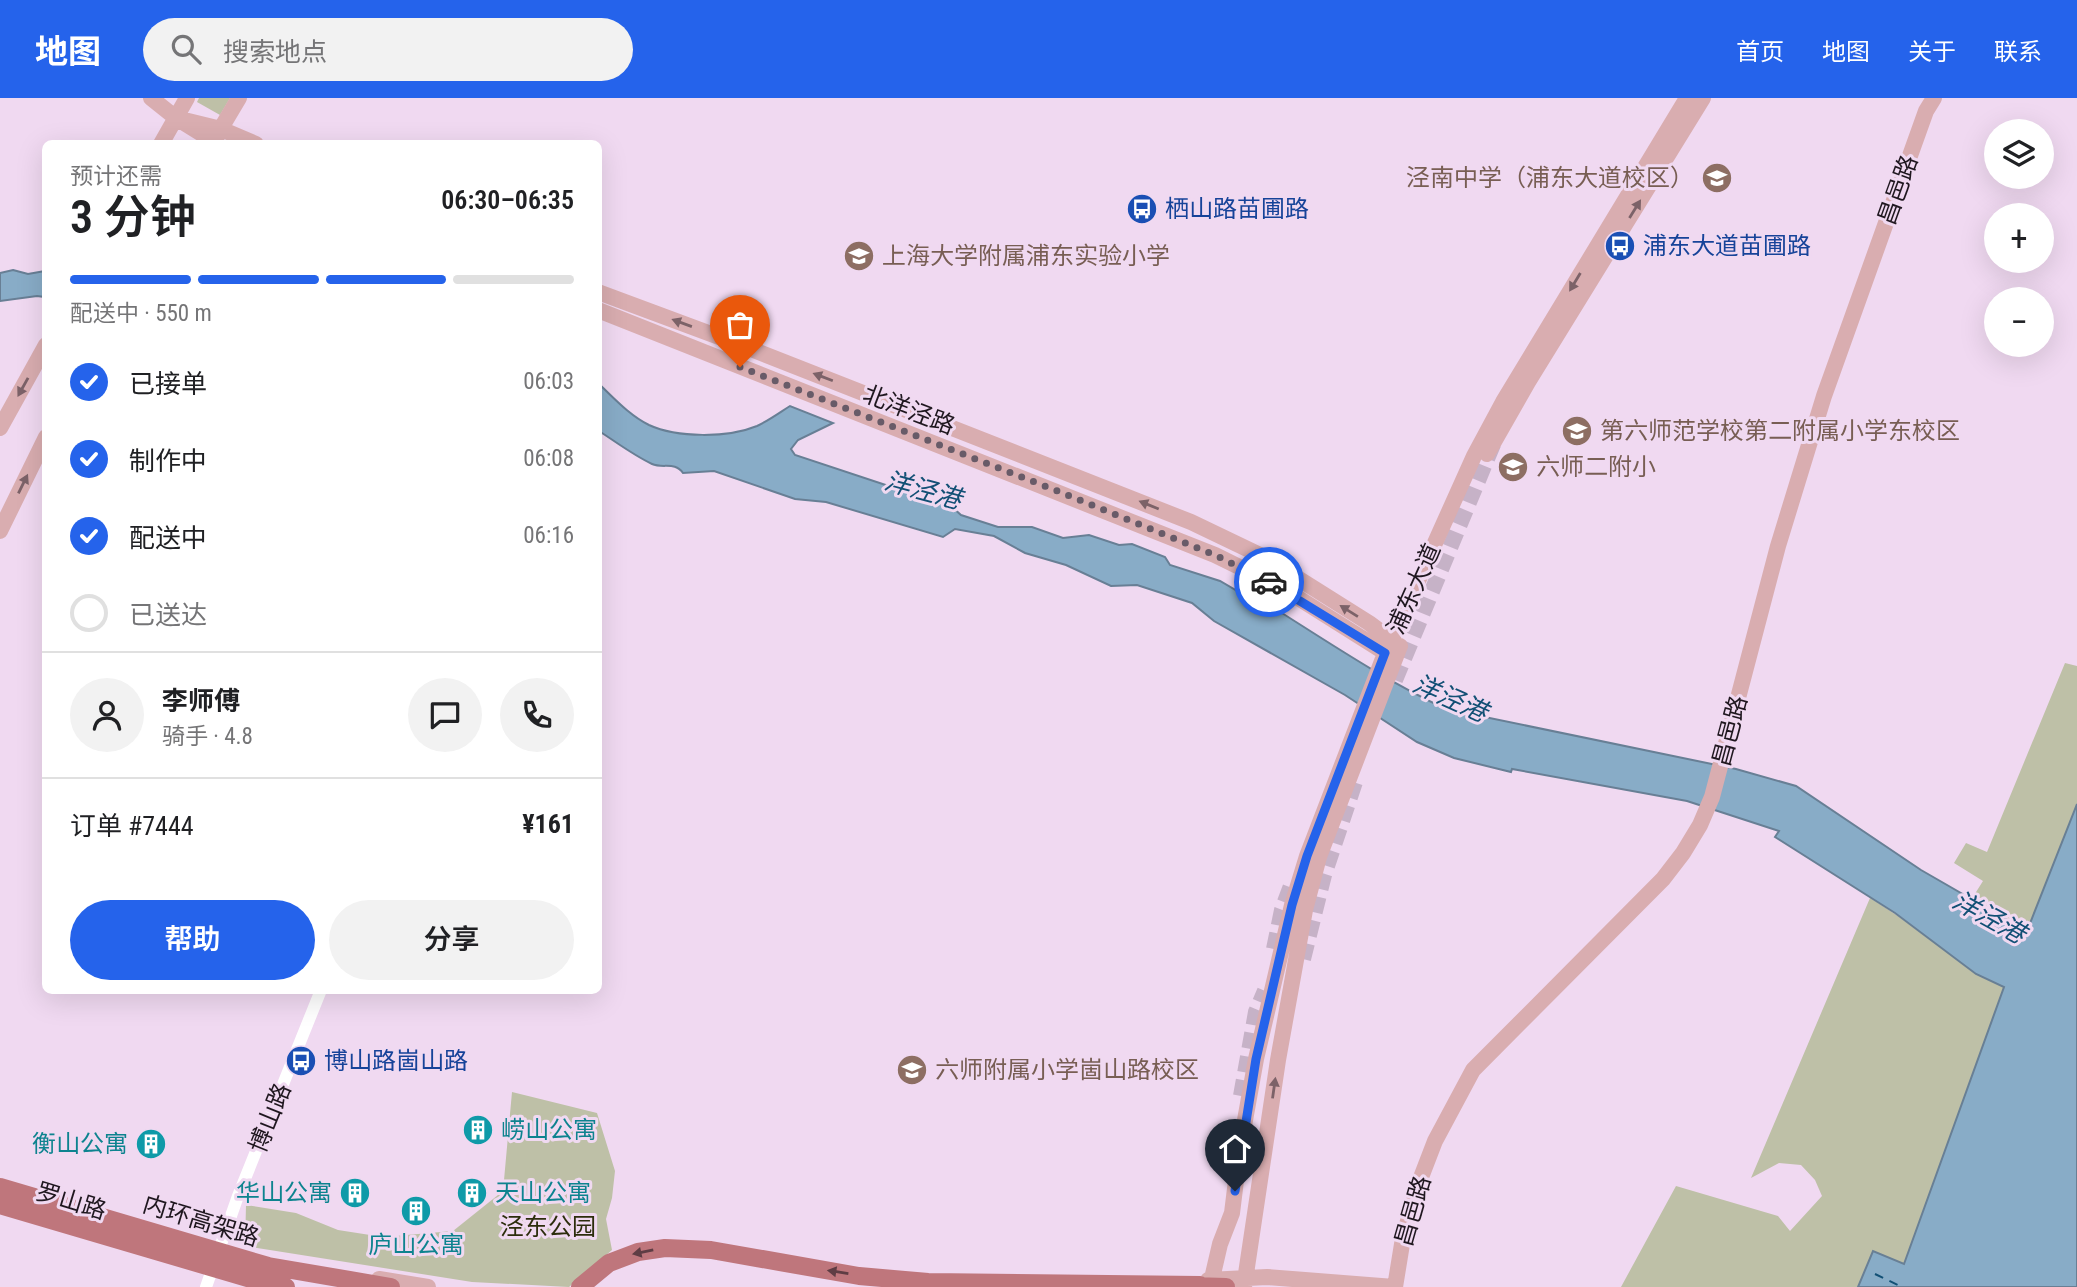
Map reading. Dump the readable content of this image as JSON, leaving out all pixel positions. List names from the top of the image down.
{
  "streets": {
    "highway": ["内环高架路"],
    "main road": [
      "昌邑路",
      "北洋泾路",
      "浦东大道",
      "罗山路"
    ],
    "street": ["博山路"]
  },
  "crossings": [
    ["北洋泾路", "浦东大道"],
    ["博山路", "罗山路"],
    ["罗山路", "内环高架路"]
  ],
  "water": ["洋泾港"],
  "parks": ["泾东公园"],
  "places": {
    "school or university": [
      "泾南中学（浦东大道校区）",
      "上海大学附属浦东实验小学",
      "第六师范学校第二附属小学东校区",
      "六师二附小",
      "六师附属小学崮山路校区"
    ],
    "bus stop": ["栖山路苗圃路", "浦东大道苗圃路", "博山路崮山路"],
    "building": [
      "崂山公寓",
      "衡山公寓",
      "华山公寓",
      "天山公寓",
      "庐山公寓"
    ]
  },
  "page": {
    "header": "地图",
    "search": "搜索地点",
    "nav": [
      "首页",
      "地图",
      "关于",
      "联系"
    ],
    "map_buttons": ["+", "−"],
    "heading": ["3 分钟", "预计还需", "06:30–06:35"],
    "panel": [
      "李师傅",
      "骑手 · 4.8",
      "订单 #7444",
      "¥161"
    ],
    "bar": "配送中 · 550 m",
    "list": [
      ["已接单", "06:03"],
      ["制作中", "06:08"],
      ["配送中", "06:16"],
      "已送达"
    ],
    "buttons": ["帮助", "分享"]
  }
}
